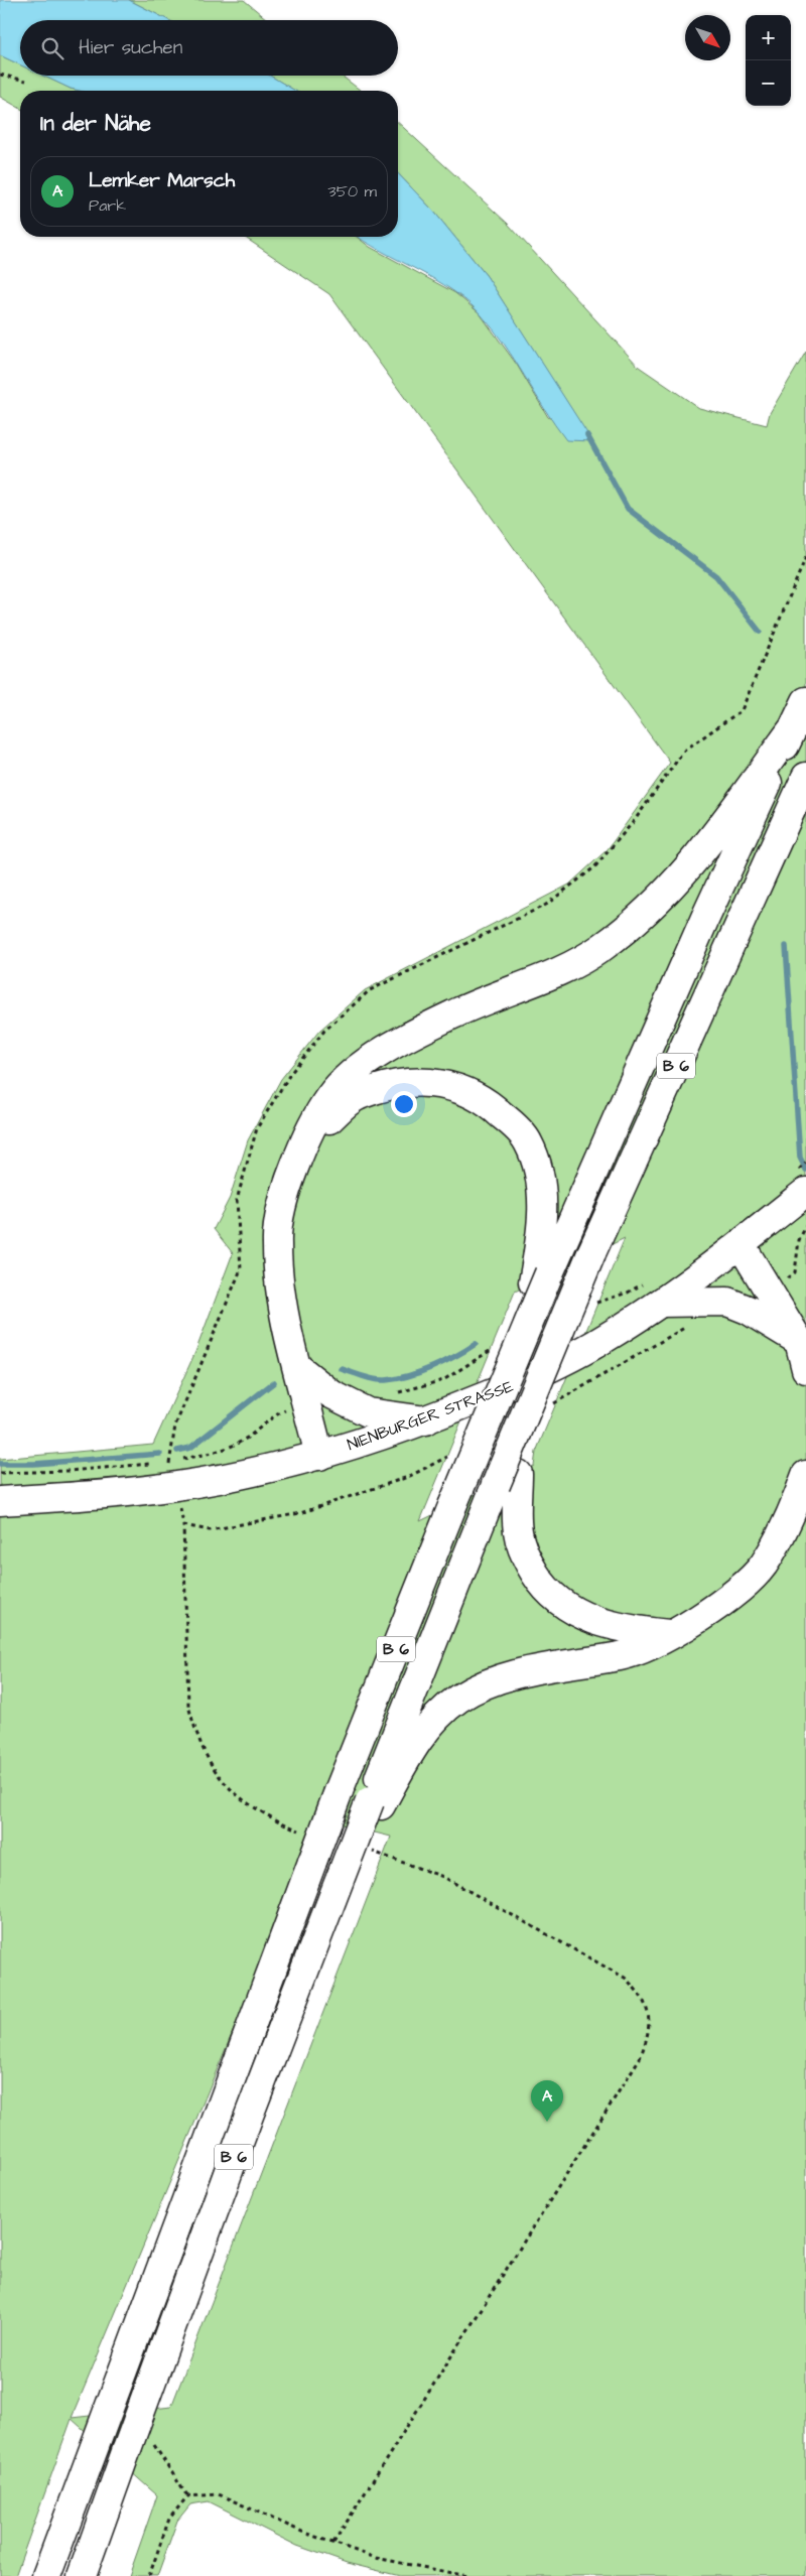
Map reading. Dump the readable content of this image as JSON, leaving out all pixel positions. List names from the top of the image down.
{
  "streets": {
    "main road": ["B 6", "NIENBURGER STRASSE"]
  },
  "north": "bottom right",
  "page": {
    "map_buttons": ["+", "−"],
    "search": "Hier suchen",
    "heading": "In der Nähe",
    "list": [
      {
        "mark": "A",
        "name": "Lemker Marsch",
        "note": "Park",
        "value": "350 m"
      }
    ],
    "pins": "A"
  }
}
